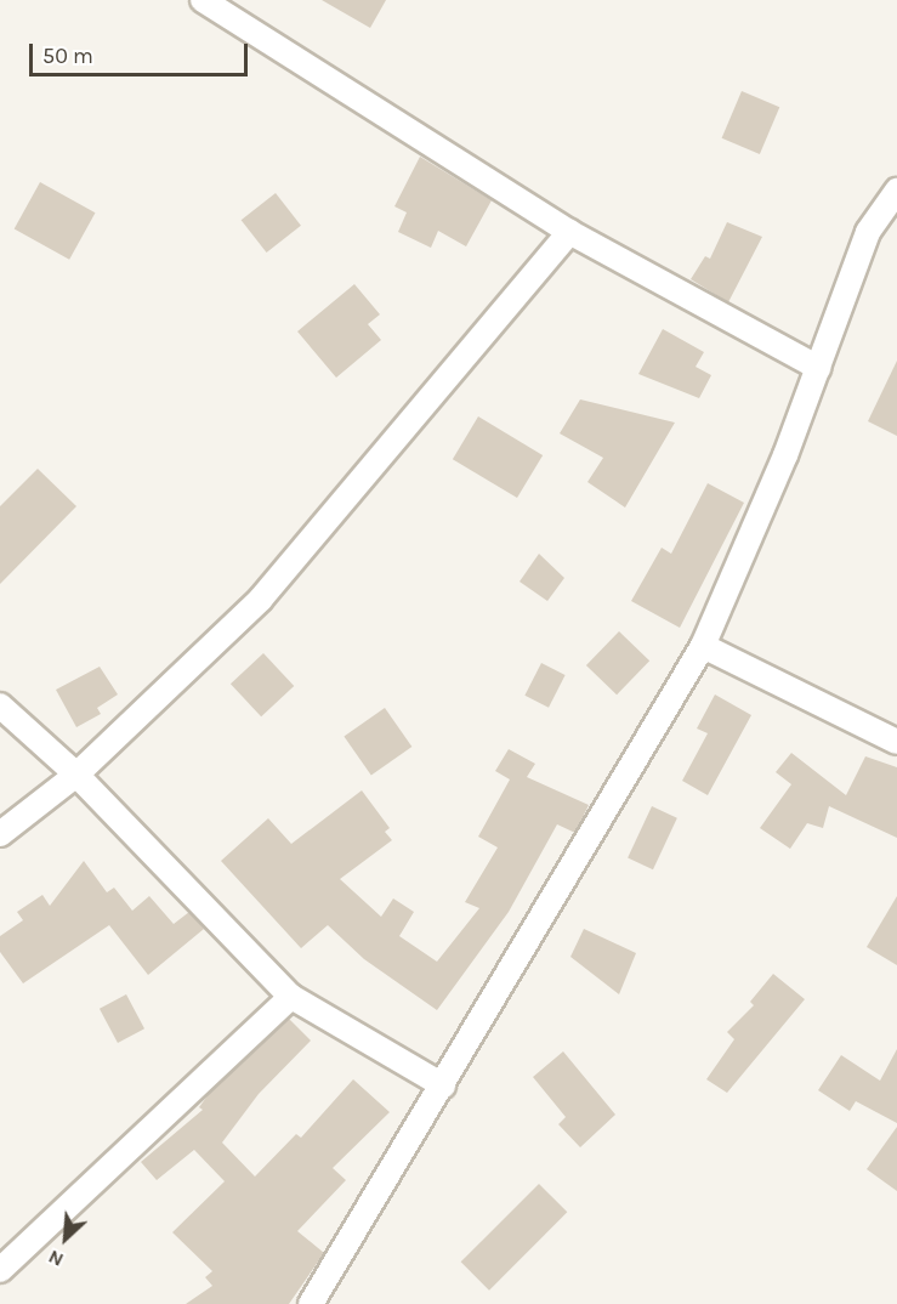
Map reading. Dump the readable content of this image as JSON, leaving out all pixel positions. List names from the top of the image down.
{
  "scale_bar": "50 m",
  "north": "bottom left"
}
